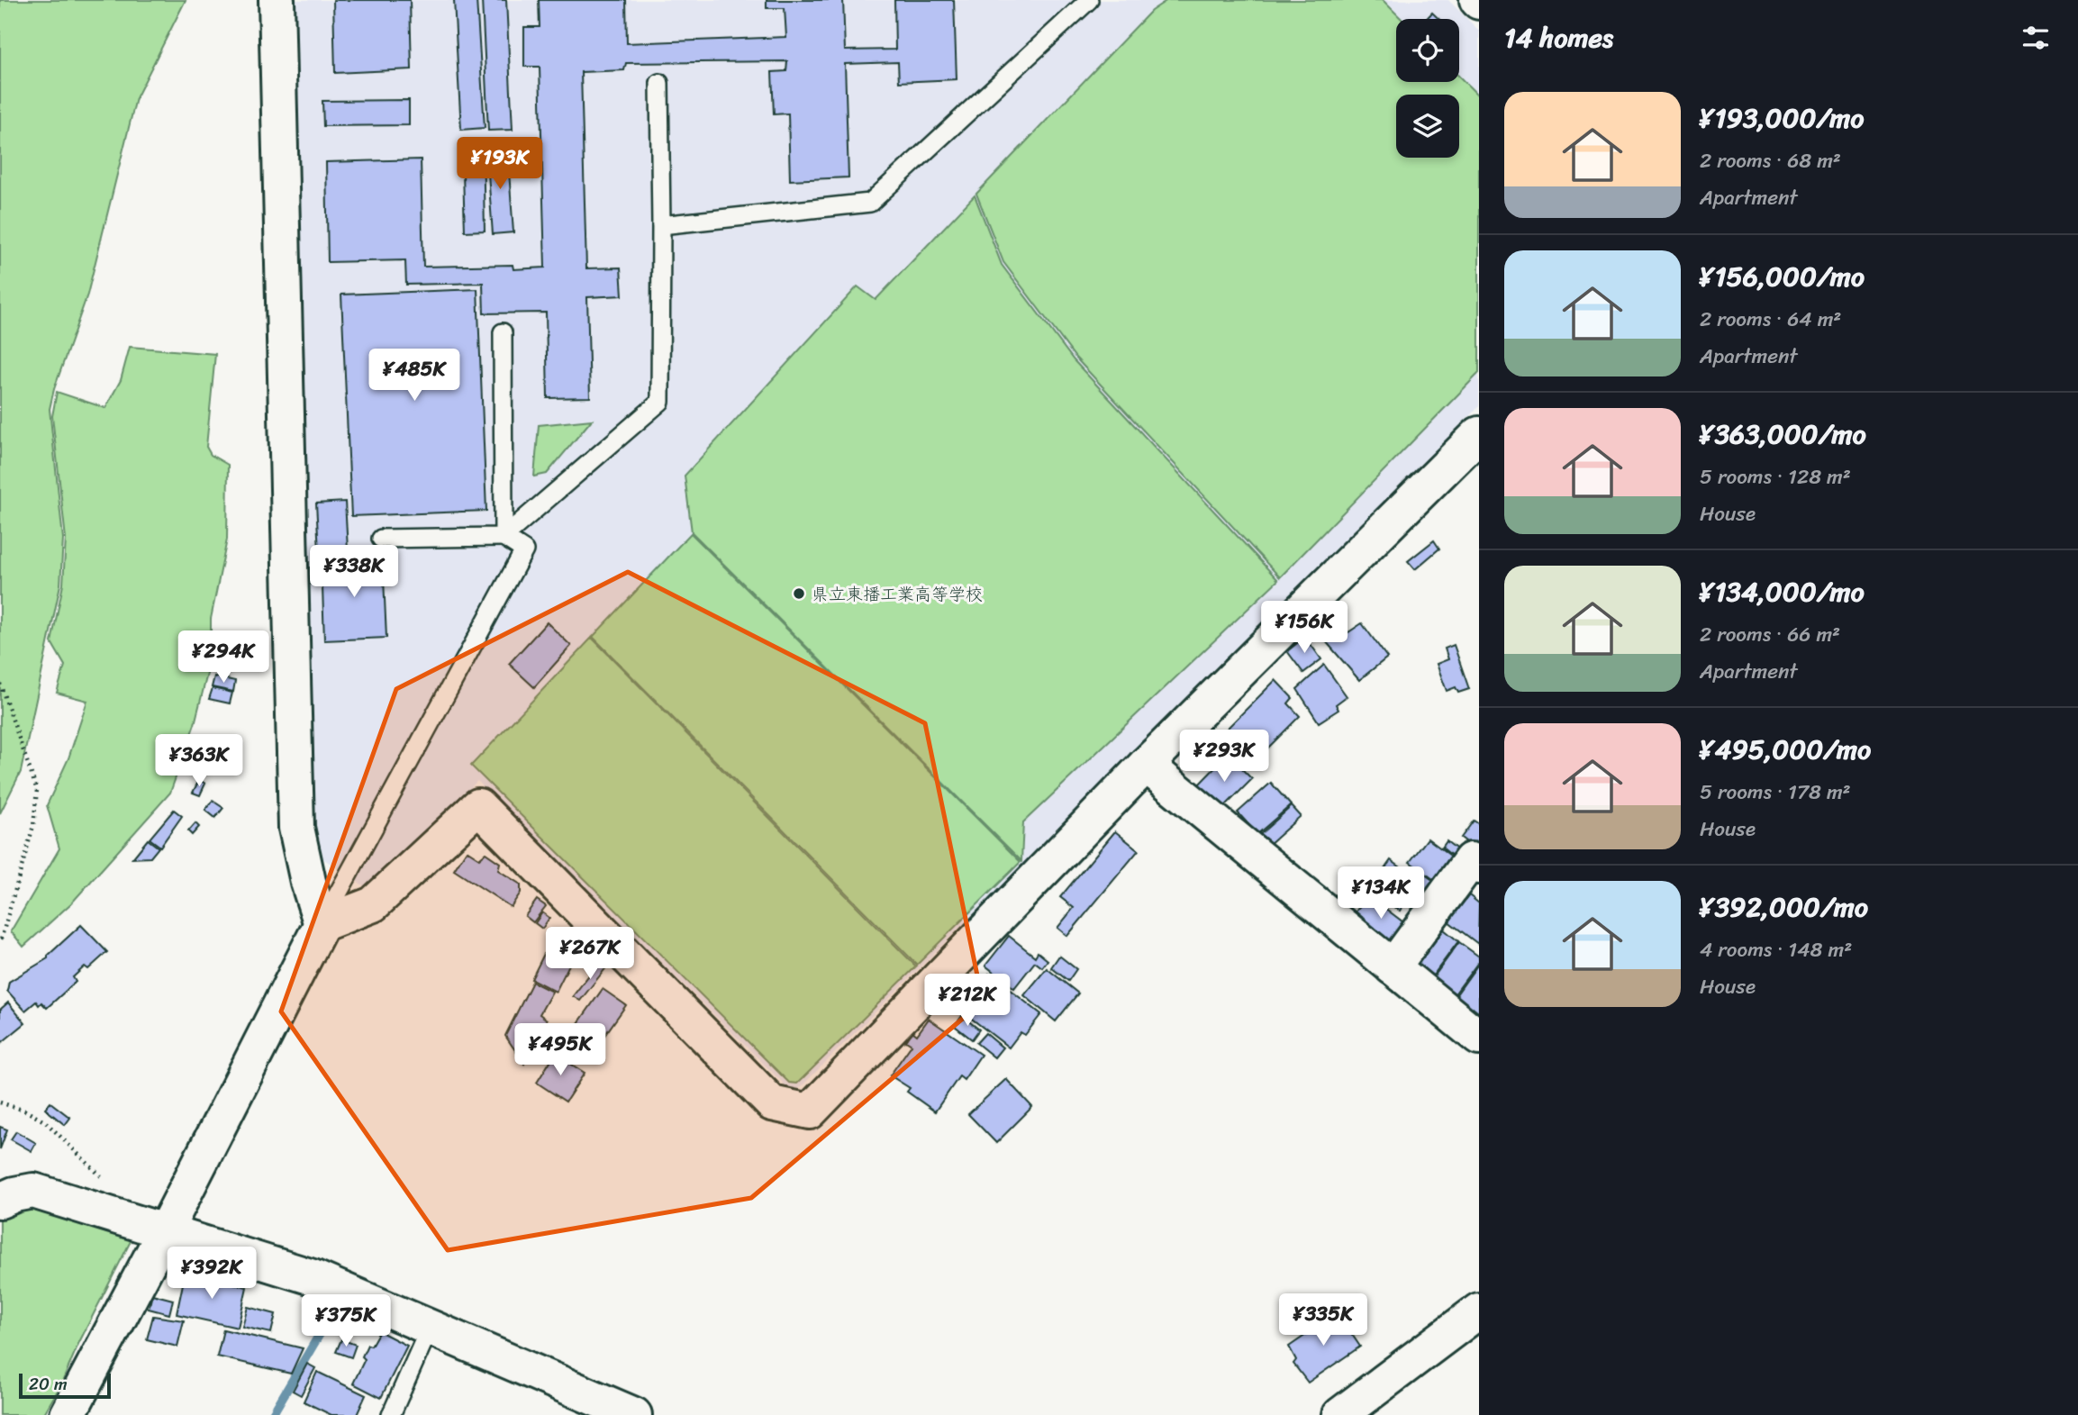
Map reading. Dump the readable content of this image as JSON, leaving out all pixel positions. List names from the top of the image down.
{
  "places": ["県立東播工業高等学校"],
  "scale_bar": "20 m",
  "page": {
    "heading": "14 homes",
    "list": [
      {
        "name": "¥193,000/mo",
        "note": "2 rooms · 68 m² · Apartment"
      },
      {
        "name": "¥156,000/mo",
        "note": "2 rooms · 64 m² · Apartment"
      },
      {
        "name": "¥363,000/mo",
        "note": "5 rooms · 128 m² · House"
      },
      {
        "name": "¥134,000/mo",
        "note": "2 rooms · 66 m² · Apartment"
      },
      {
        "name": "¥495,000/mo",
        "note": "5 rooms · 178 m² · House"
      },
      {
        "name": "¥392,000/mo",
        "note": "4 rooms · 148 m² · House"
      }
    ],
    "price": [
      "¥193K",
      "¥485K",
      "¥338K",
      "¥156K",
      "¥294K",
      "¥293K",
      "¥363K",
      "¥134K",
      "¥267K",
      "¥212K",
      "¥495K",
      "¥392K",
      "¥335K",
      "¥375K"
    ],
    "scale": "20 m"
  }
}
